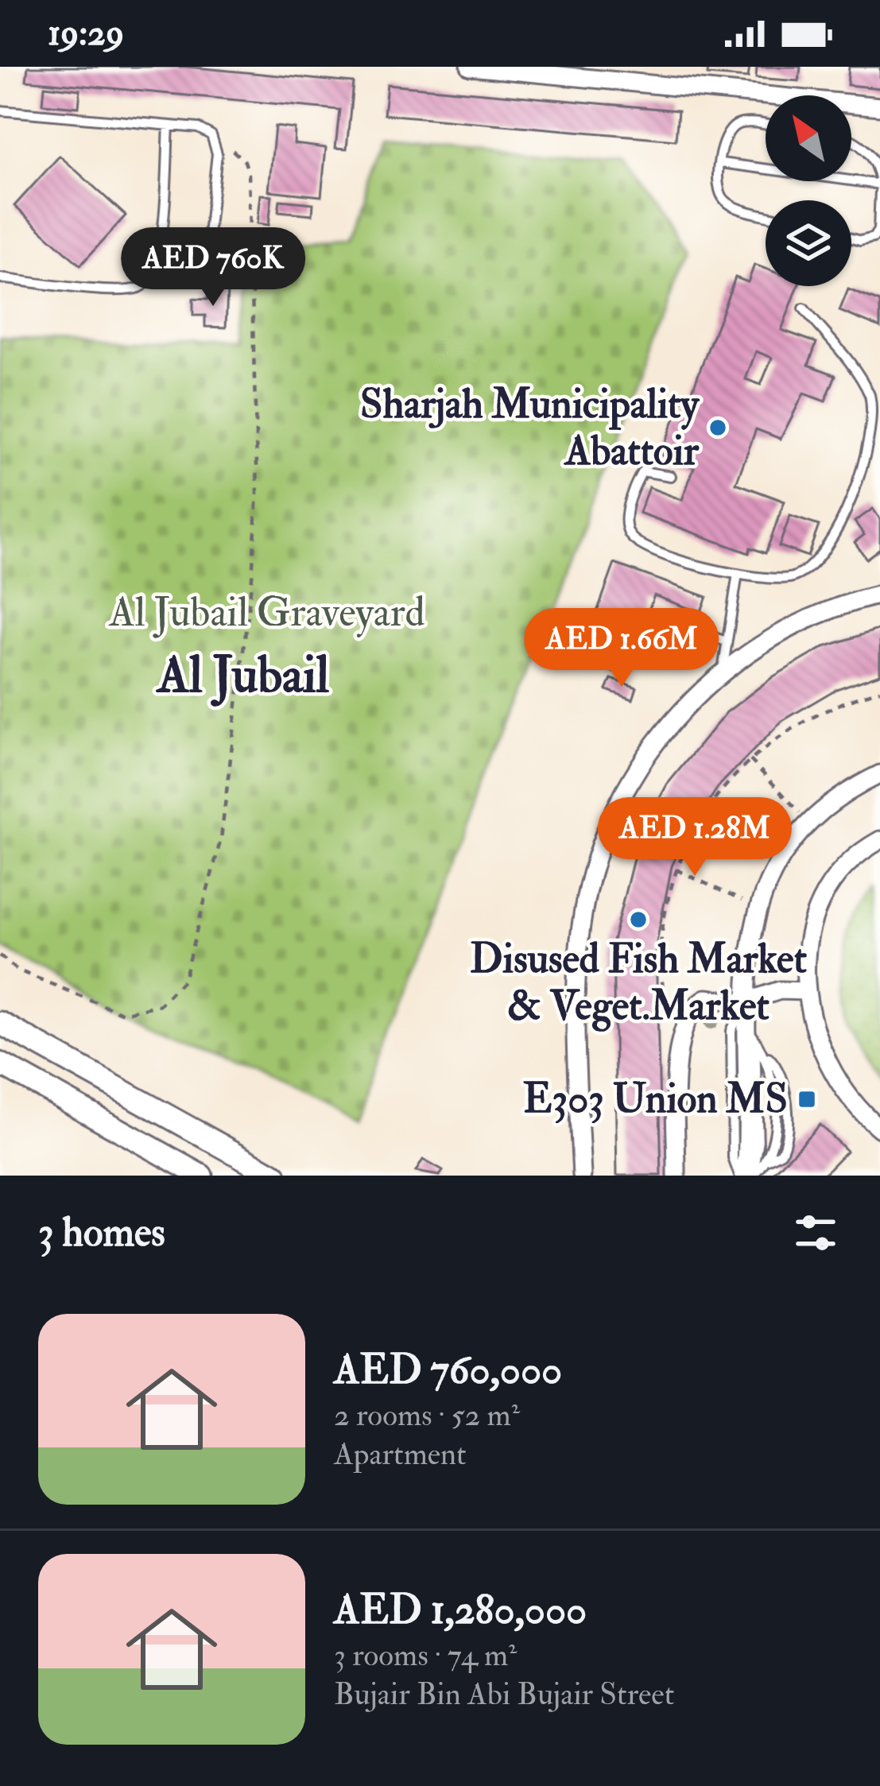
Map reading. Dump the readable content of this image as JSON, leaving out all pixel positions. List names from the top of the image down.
{
  "districts": ["Al Jubail"],
  "parks": ["Al Jubail Graveyard"],
  "places": {
    "other": ["Sharjah Municipality Abattoir", "Disused Fish Market & Veget.Market"],
    "transit": ["E303 Union MS"]
  },
  "north": "top left",
  "page": {
    "status": "19:29",
    "price": ["AED 760K", "AED 1.66M", "AED 1.28M"],
    "heading": "3 homes",
    "list": [
      {
        "name": "AED 760,000",
        "note": "2 rooms · 52 m² · Apartment"
      },
      {
        "name": "AED 1,280,000",
        "note": "3 rooms · 74 m² · Bujair Bin Abi Bujair Street"
      }
    ]
  }
}
